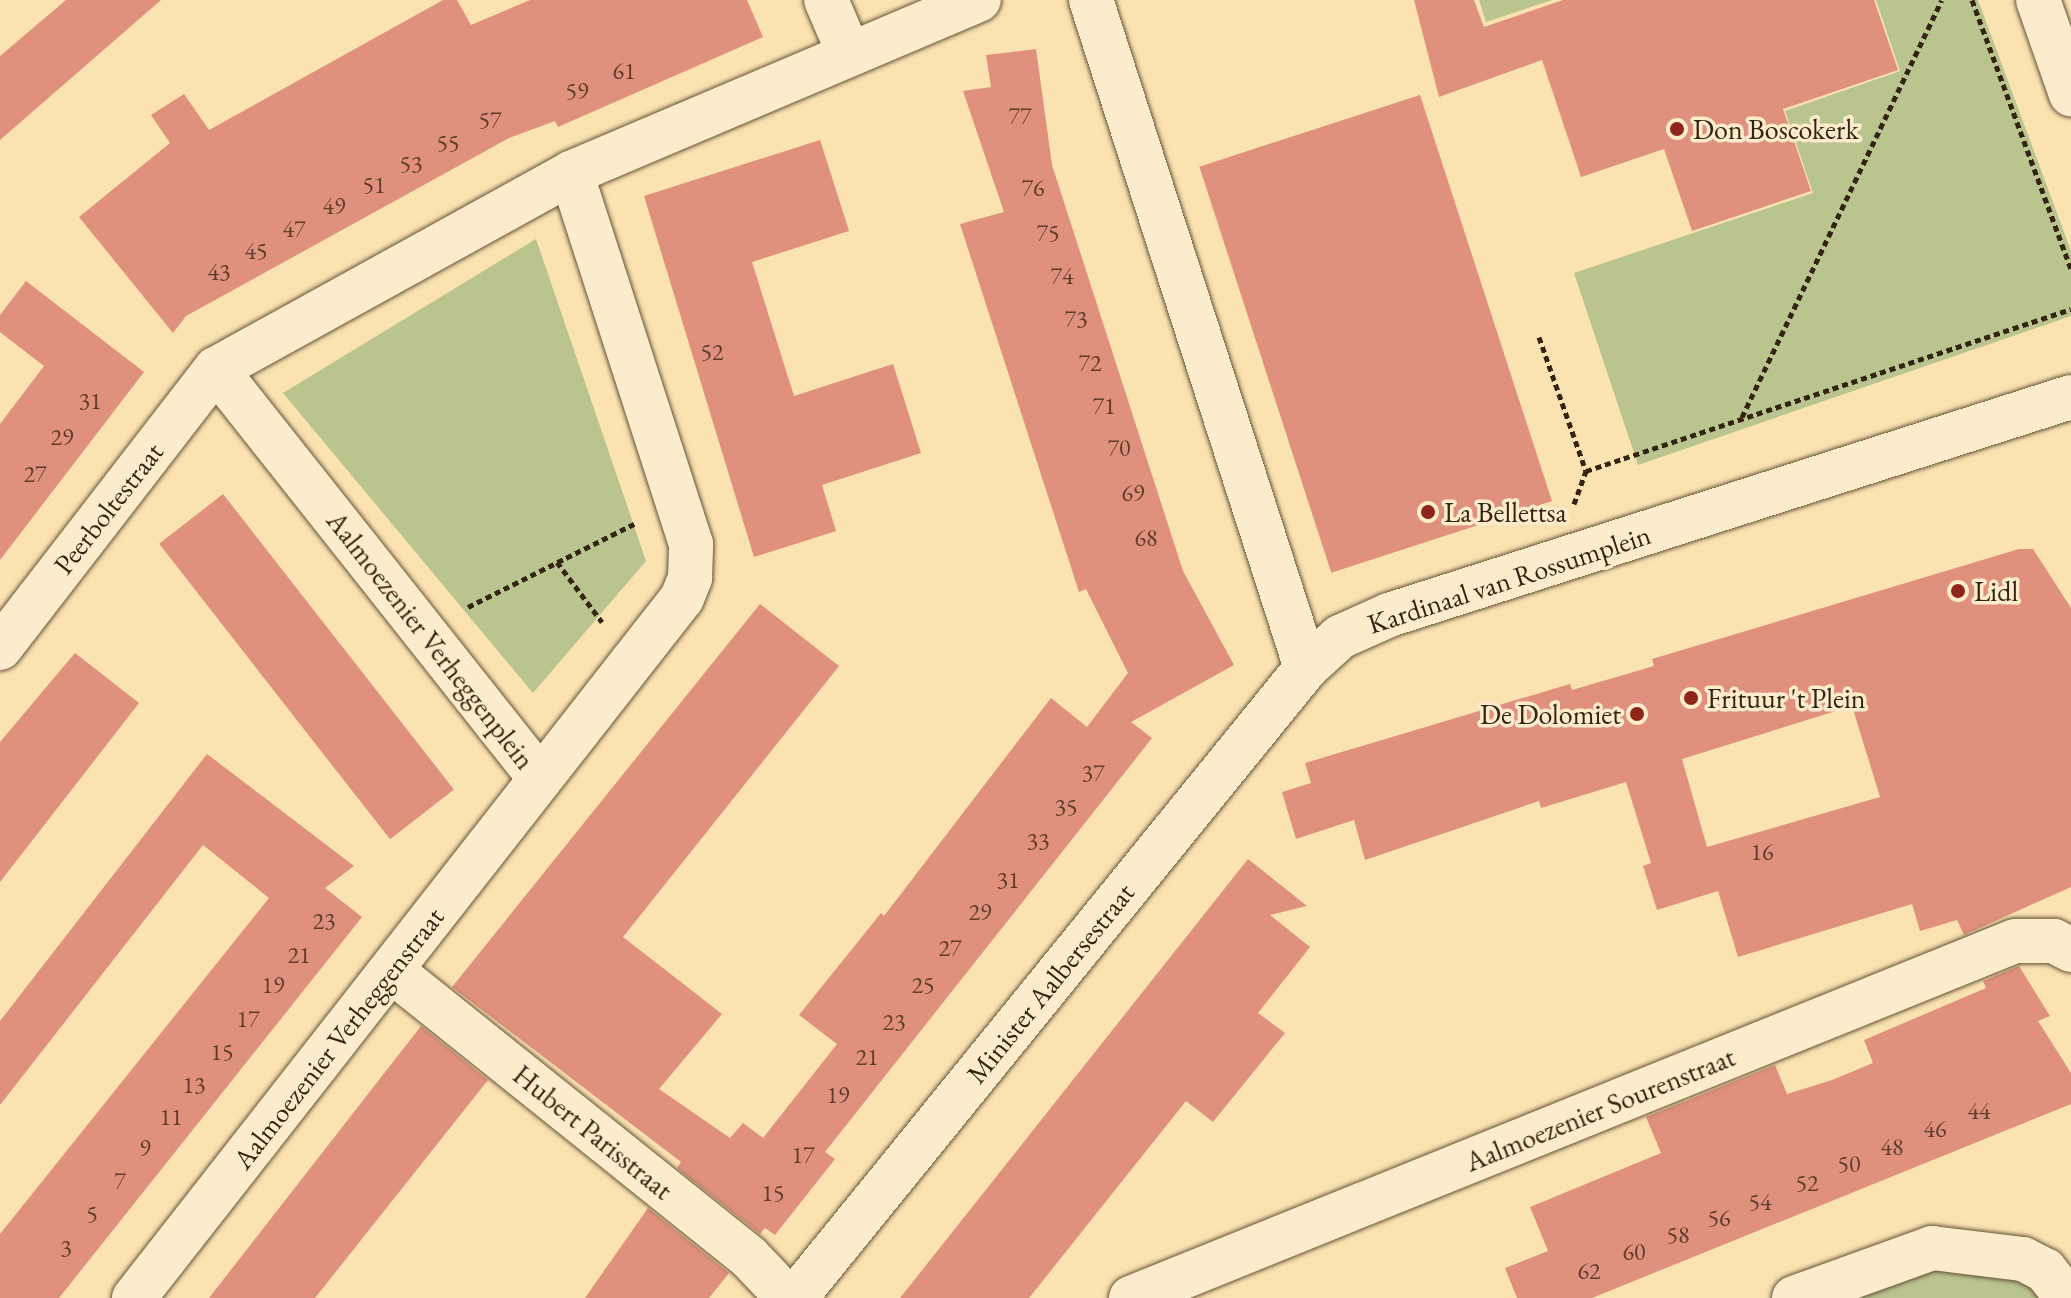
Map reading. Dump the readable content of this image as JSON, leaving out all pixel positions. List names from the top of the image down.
{
  "streets": {
    "street": [
      "Peerboltestraat",
      "Kardinaal van Rossumplein",
      "Aalmoezenier Verheggenplein",
      "Minister Aalbersestraat",
      "Aalmoezenier Verheggenstraat",
      "Aalmoezenier Sourenstraat",
      "Hubert Parisstraat"
    ]
  },
  "crossings": [
    ["Peerboltestraat", "Aalmoezenier Verheggenplein"],
    ["Kardinaal van Rossumplein", "Minister Aalbersestraat"],
    ["Aalmoezenier Verheggenplein", "Aalmoezenier Verheggenstraat"],
    ["Aalmoezenier Verheggenstraat", "Hubert Parisstraat"]
  ],
  "places": [
    "Don Boscokerk",
    "La Bellettsa",
    "Lidl",
    "Frituur 't Plein",
    "De Dolomiet"
  ],
  "house_numbers": [
    "61",
    "59",
    "77",
    "57",
    "55",
    "53",
    "51",
    "76",
    "49",
    "47",
    "75",
    "45",
    "43",
    "74",
    "73",
    "52",
    "72",
    "31",
    "71",
    "29",
    "70",
    "27",
    "69",
    "68",
    "37",
    "35",
    "33",
    "16",
    "31",
    "29",
    "23",
    "27",
    "21",
    "19",
    "25",
    "17",
    "23",
    "15",
    "21",
    "13",
    "19",
    "44",
    "11",
    "46",
    "48",
    "9",
    "17",
    "50",
    "7",
    "52",
    "15",
    "54",
    "5",
    "56",
    "58",
    "3",
    "60",
    "62"
  ]
}
